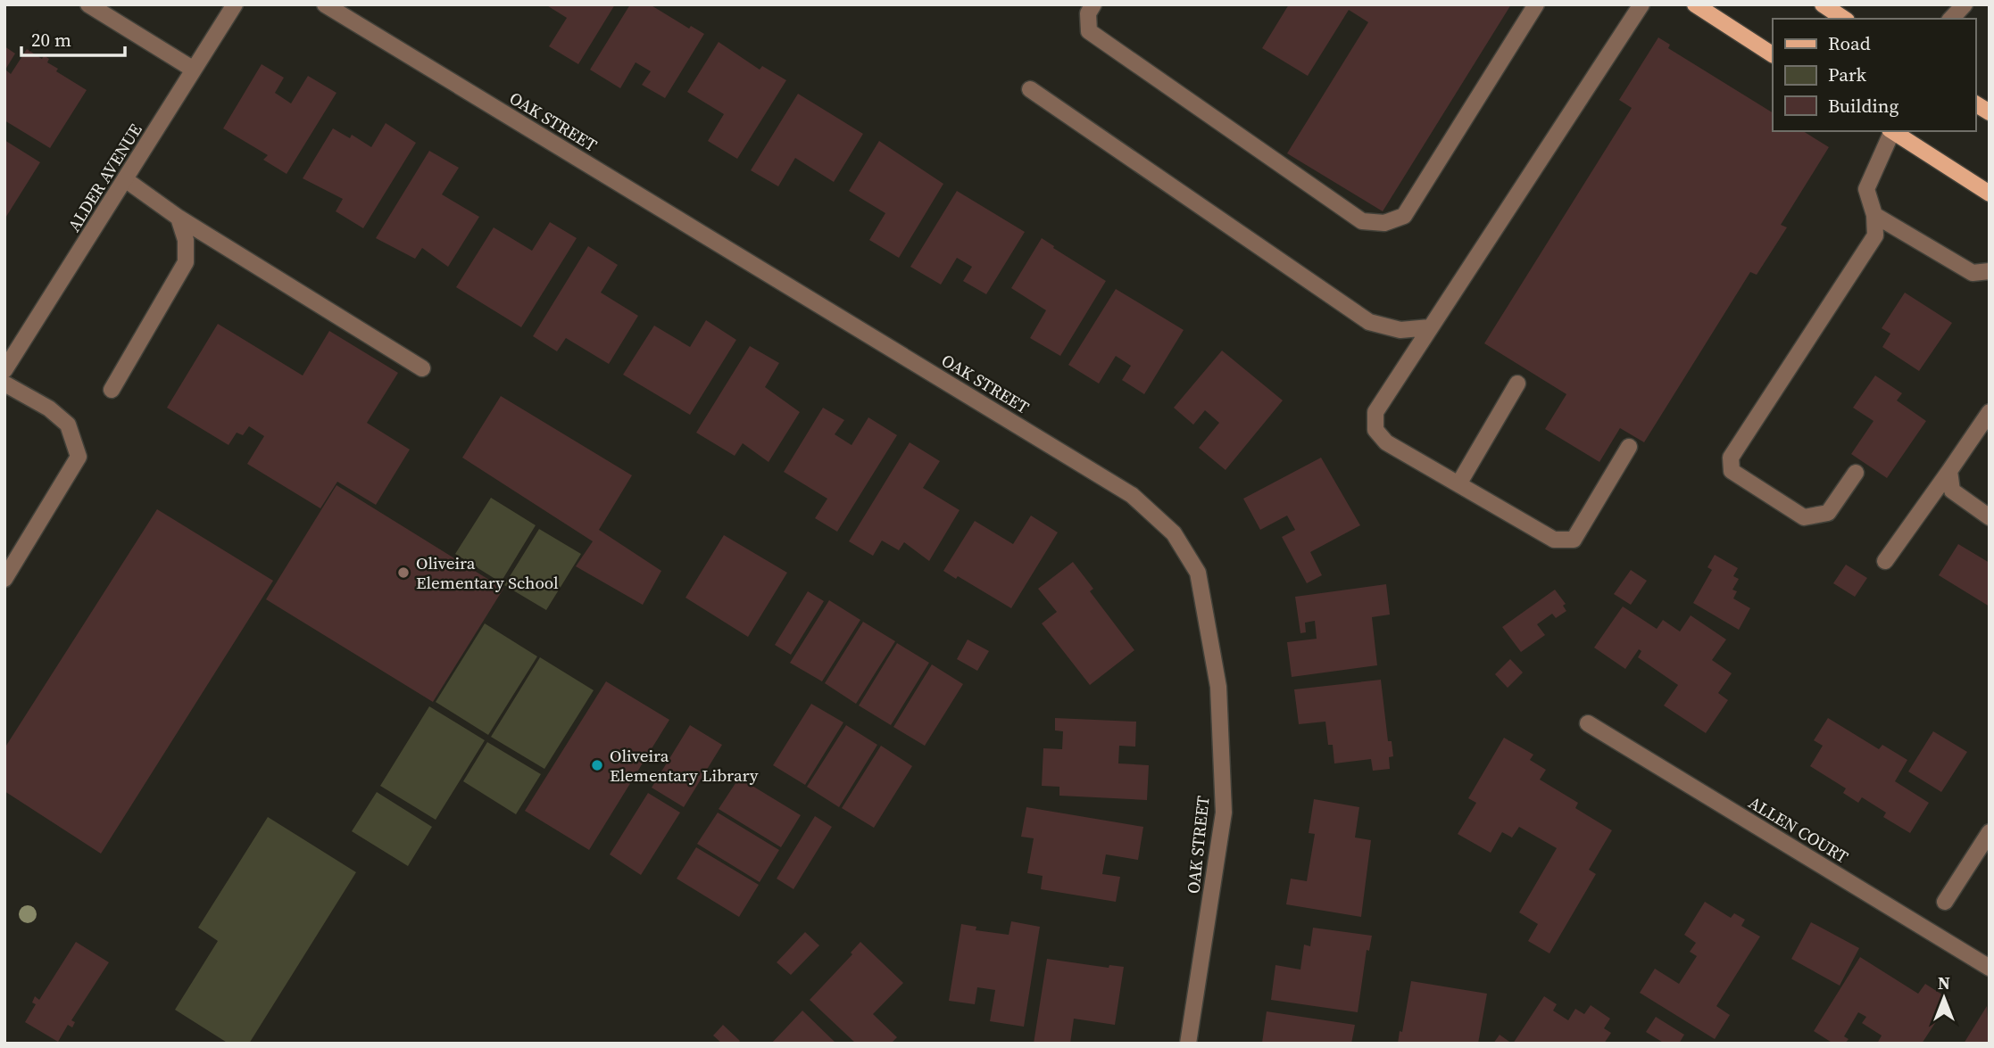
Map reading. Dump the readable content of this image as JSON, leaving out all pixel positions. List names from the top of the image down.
{
  "streets": {
    "street": ["OAK STREET", "ALDER AVENUE", "ALLEN COURT"]
  },
  "places": ["Oliveira Elementary School", "Oliveira Elementary Library"],
  "legend": ["Road", "Park", "Building"],
  "scale_bar": "20 m",
  "north": "top"
}
